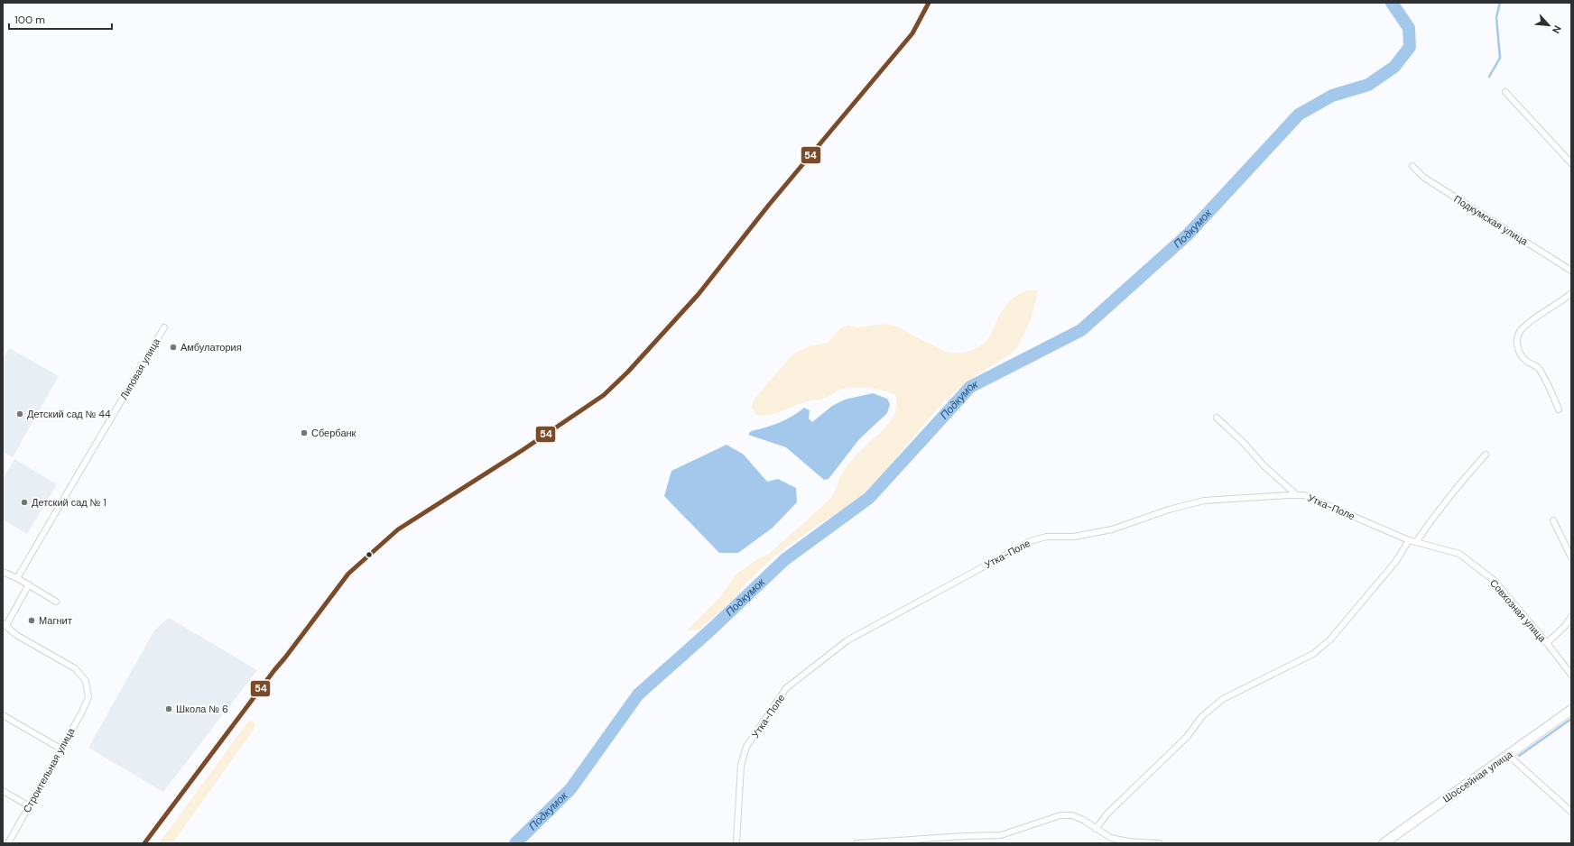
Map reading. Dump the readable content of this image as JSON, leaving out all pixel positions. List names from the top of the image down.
{
  "streets": {
    "main road": ["Шоссейная улица"],
    "street": [
      "Подкумская улица",
      "Липовая улица",
      "Утка-Поле",
      "Совхозная улица",
      "Строительная улица"
    ]
  },
  "crossings": [
    ["Утка-Поле", "Совхозная улица"]
  ],
  "water": ["Подкумок"],
  "places": [
    "Амбулатория",
    "Детский сад № 44",
    "Сбербанк",
    "Детский сад № 1",
    "Магнит",
    "Школа № 6"
  ],
  "lines": ["transit line 54"],
  "scale_bar": "100 m",
  "north": "bottom right"
}
